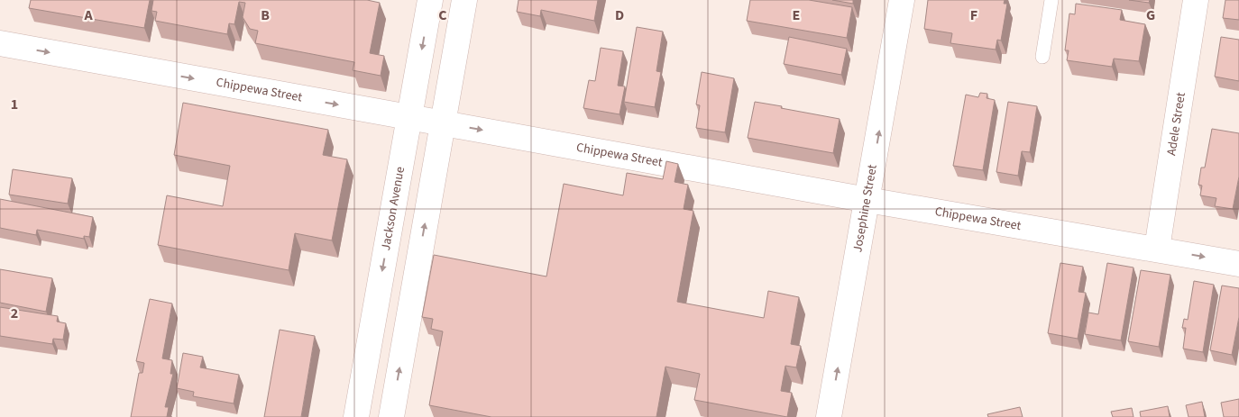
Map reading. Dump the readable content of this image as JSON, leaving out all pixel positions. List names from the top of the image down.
{
  "streets": {
    "street": [
      "Chippewa Street",
      "Adele Street",
      "Jackson Avenue",
      "Josephine Street"
    ]
  },
  "crossings": [
    ["Chippewa Street", "Adele Street"],
    ["Chippewa Street", "Jackson Avenue"],
    ["Chippewa Street", "Josephine Street"]
  ],
  "one_way": ["Chippewa Street", "Josephine Street"],
  "grid": {
    "columns": [
      "A",
      "B",
      "C",
      "D",
      "E",
      "F",
      "G"
    ],
    "rows": ["1", "2"]
  }
}
